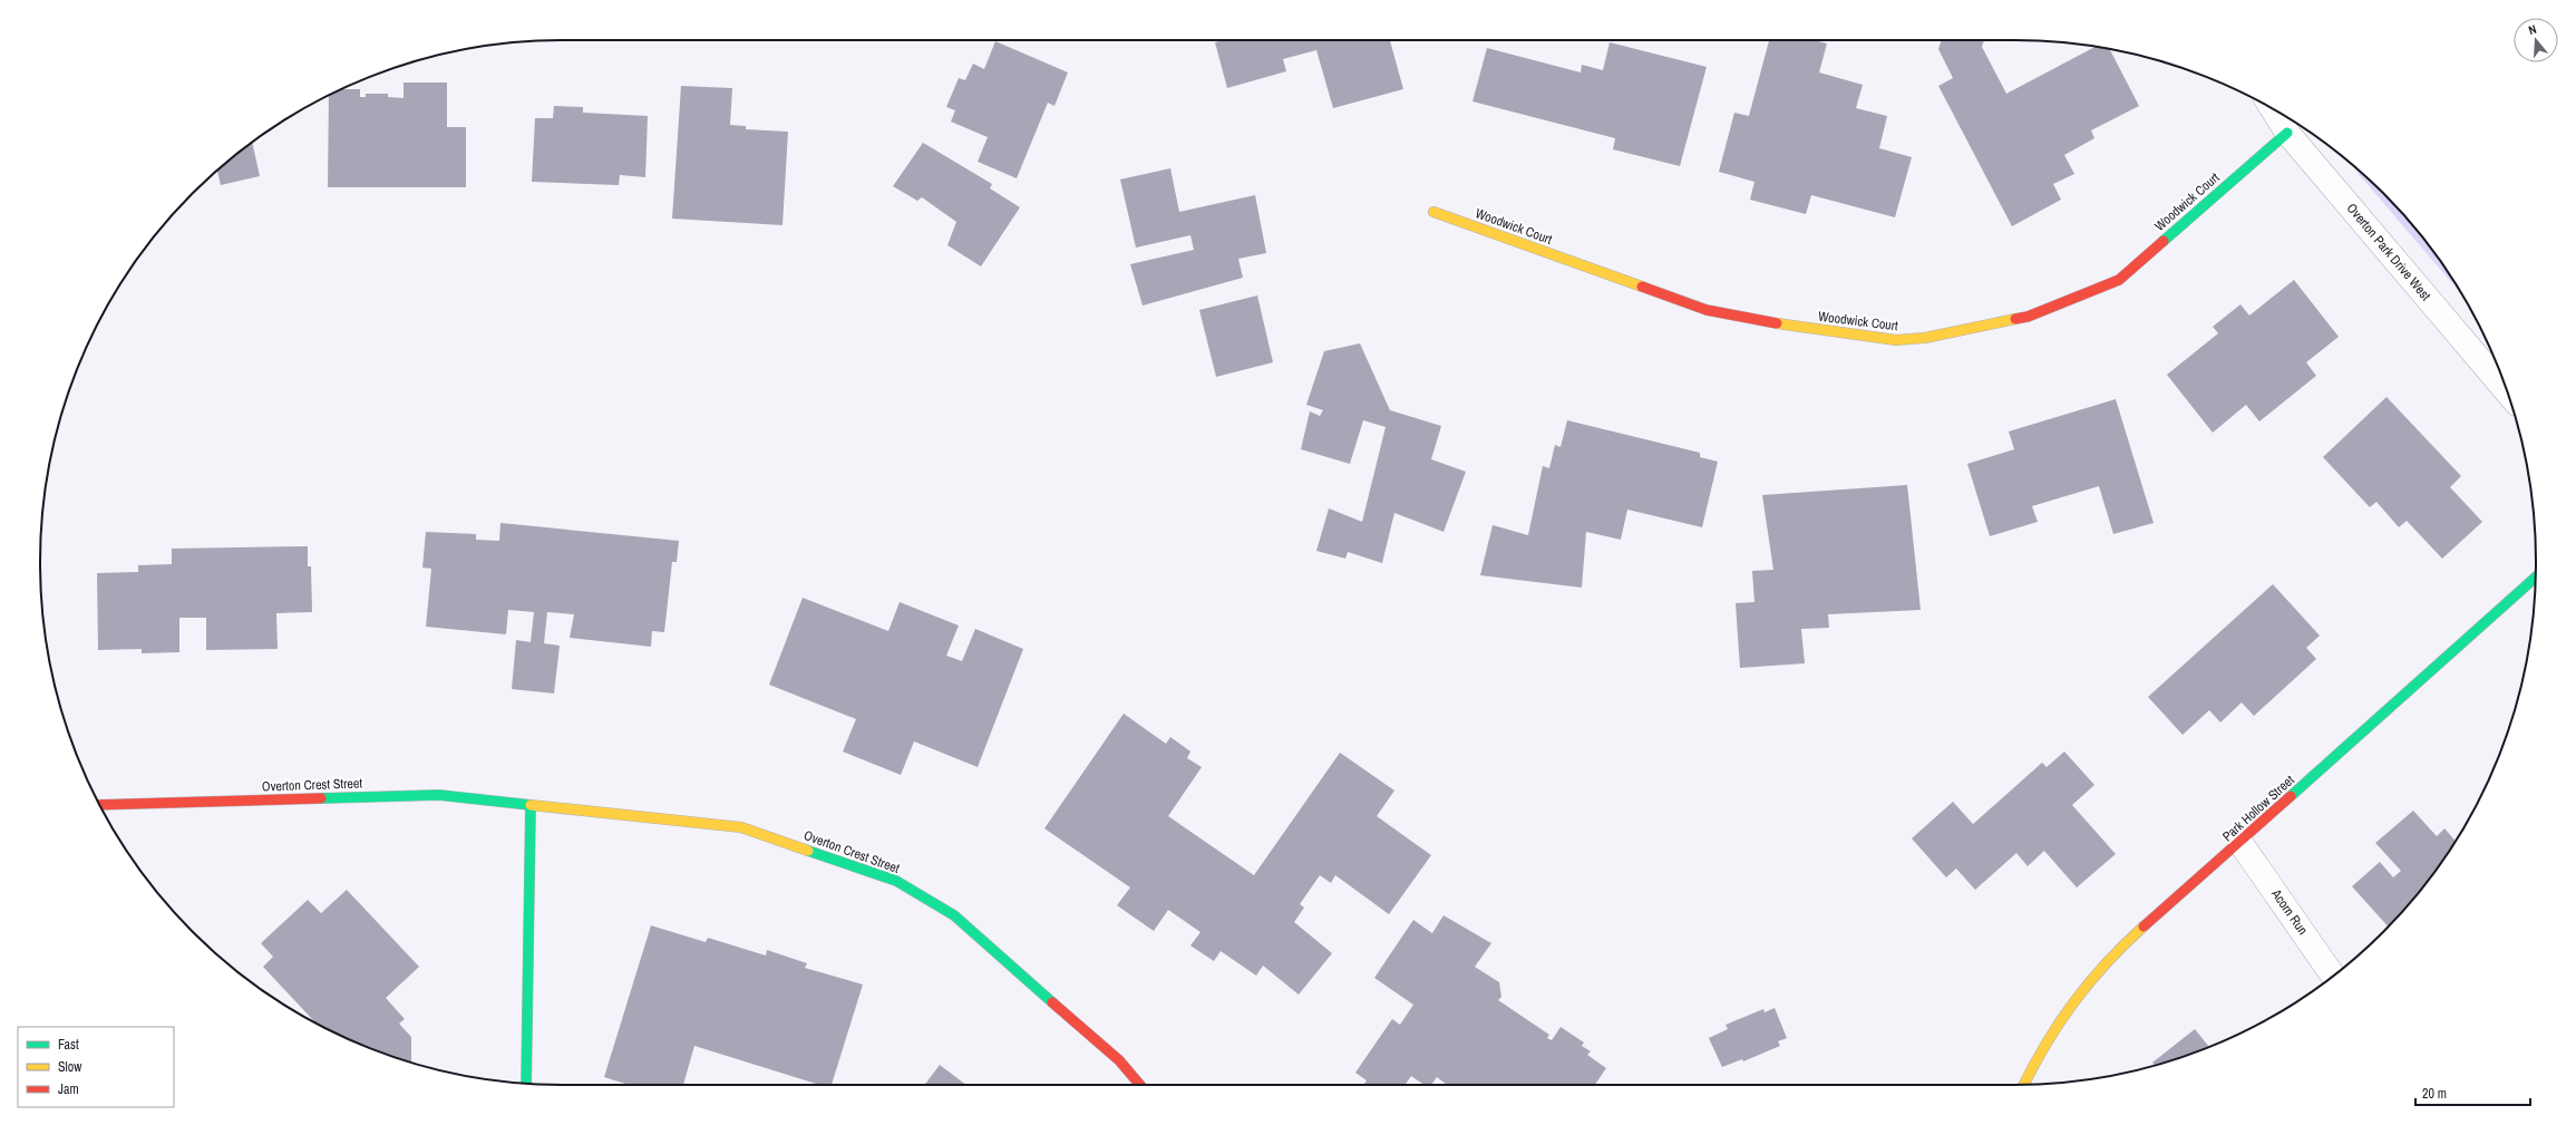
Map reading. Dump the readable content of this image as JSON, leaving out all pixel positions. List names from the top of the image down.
{
  "streets": {
    "street": [
      "Woodwick Court",
      "Overton Park Drive West",
      "Overton Crest Street",
      "Park Hollow Street",
      "Acorn Run"
    ]
  },
  "crossings": [
    ["Woodwick Court", "Overton Park Drive West"],
    ["Park Hollow Street", "Acorn Run"]
  ],
  "legend": ["Fast", "Slow", "Jam"],
  "scale_bar": "20 m",
  "north": "top"
}
